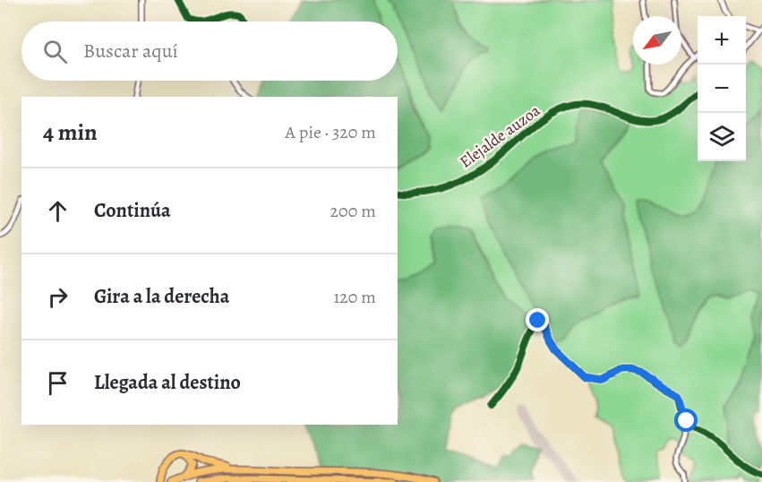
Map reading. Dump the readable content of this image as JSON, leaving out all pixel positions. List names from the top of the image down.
{
  "streets": {
    "street": ["Elejalde auzoa"]
  },
  "north": "bottom left",
  "page": {
    "map_buttons": ["+", "−"],
    "search": "Buscar aquí",
    "heading": ["4 min", "A pie · 320 m"],
    "list": [
      ["Continúa", "200 m"],
      ["Gira a la derecha", "120 m"],
      "Llegada al destino"
    ]
  }
}
